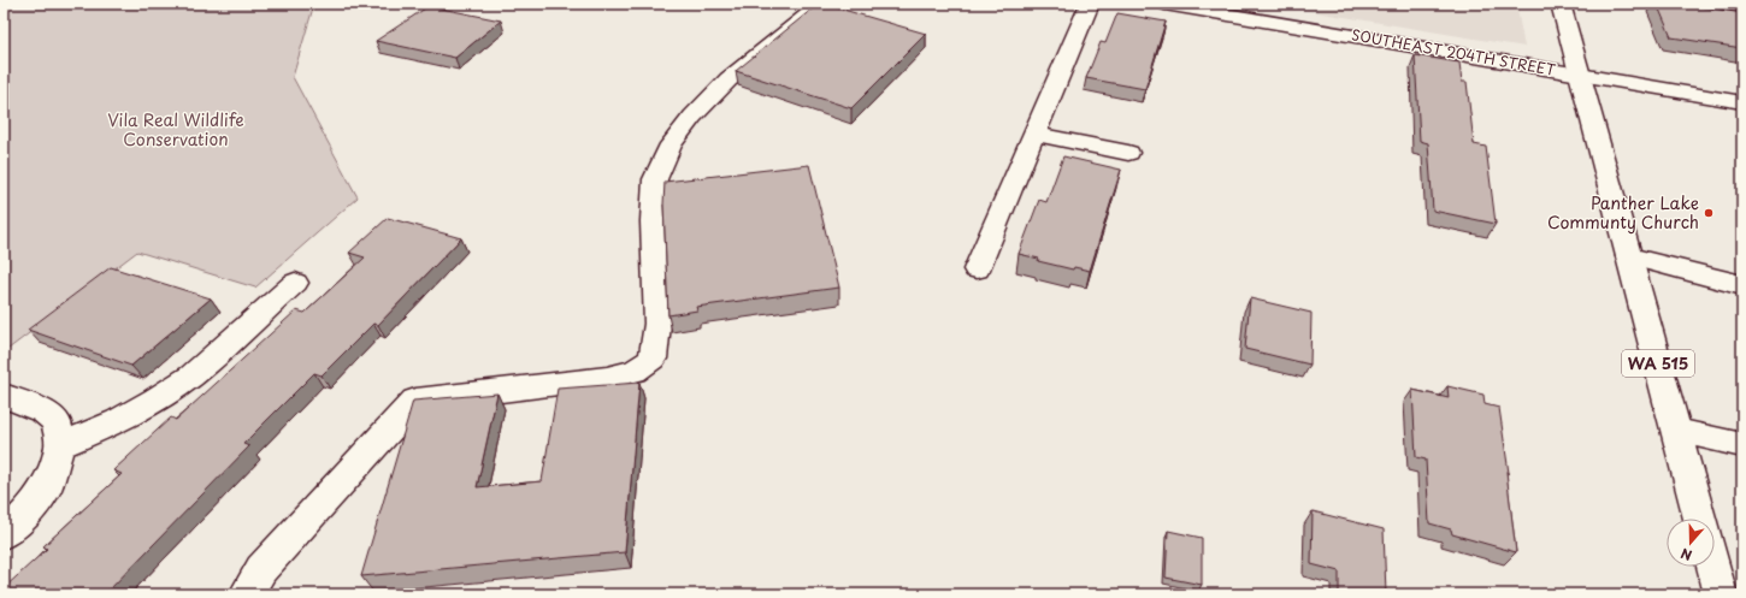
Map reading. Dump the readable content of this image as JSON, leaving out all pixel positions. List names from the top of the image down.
{
  "streets": {
    "street": ["SOUTHEAST 204TH STREET", "WA 515"]
  },
  "crossings": [
    ["SOUTHEAST 204TH STREET", "WA 515"]
  ],
  "parks": ["Vila Real Wildlife Conservation"],
  "places": ["Panther Lake Communty Church"],
  "north": "bottom"
}
